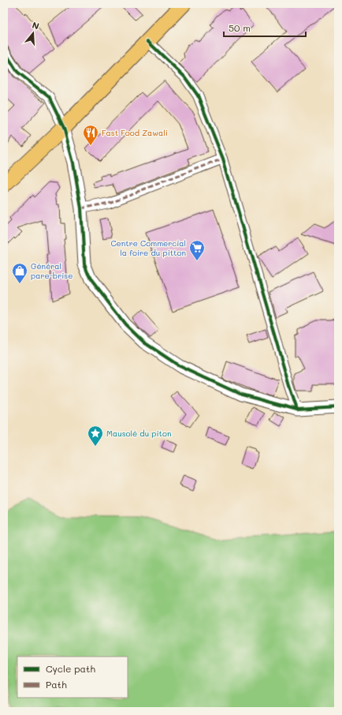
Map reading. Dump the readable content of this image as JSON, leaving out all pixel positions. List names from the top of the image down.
{
  "places": {
    "restaurant": ["Fast Food Zawali"],
    "supermarket": ["Centre Commercial la foire du pitton"],
    "shop": ["Général pare-brise"],
    "place": ["Mausolé du piton"]
  },
  "legend": ["Cycle path", "Path"],
  "scale_bar": "50 m",
  "north": "top"
}
